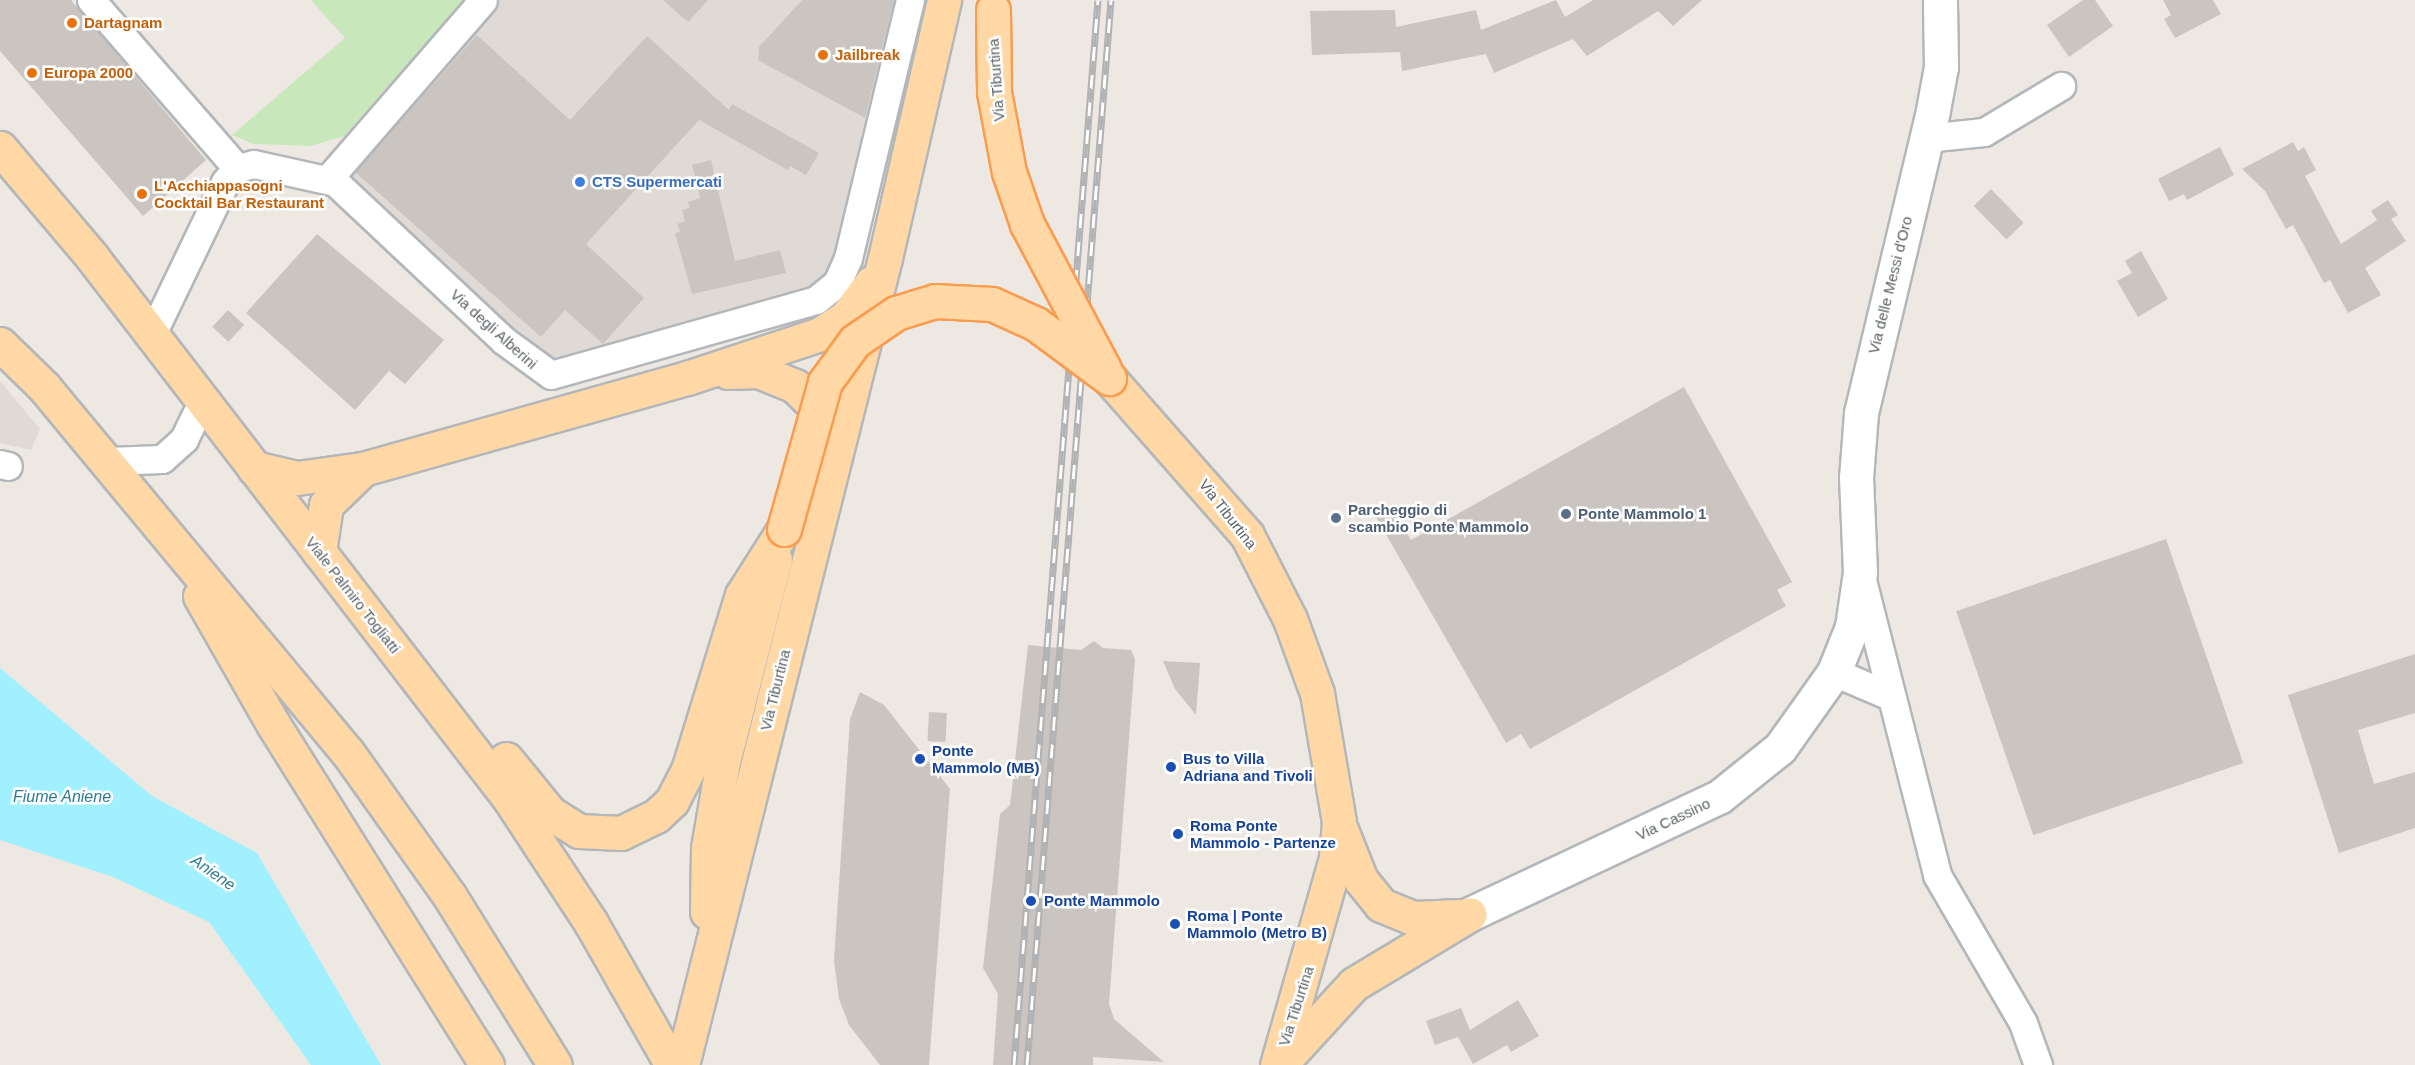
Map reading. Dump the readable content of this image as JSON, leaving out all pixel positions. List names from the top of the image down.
{
  "streets": {
    "main road": ["Via Tiburtina", "Viale Palmiro Togliatti"],
    "street": ["Via delle Messi d'Oro", "Via degli Alberini", "Via Cassino"]
  },
  "crossings": [
    ["Via delle Messi d'Oro", "Via Cassino"]
  ],
  "water": ["Fiume Aniene", "Aniene"],
  "places": [
    "Dartagnam",
    "Jailbreak",
    "Europa 2000",
    "CTS Supermercati",
    "L'Acchiappasogni Cocktail Bar Restaurant",
    "Ponte Mammolo 1",
    "Parcheggio di scambio Ponte Mammolo",
    "Ponte Mammolo (MB)",
    "Bus to Villa Adriana and Tivoli",
    "Roma Ponte Mammolo - Partenze",
    "Ponte Mammolo",
    "Roma | Ponte Mammolo (Metro B)"
  ]
}
